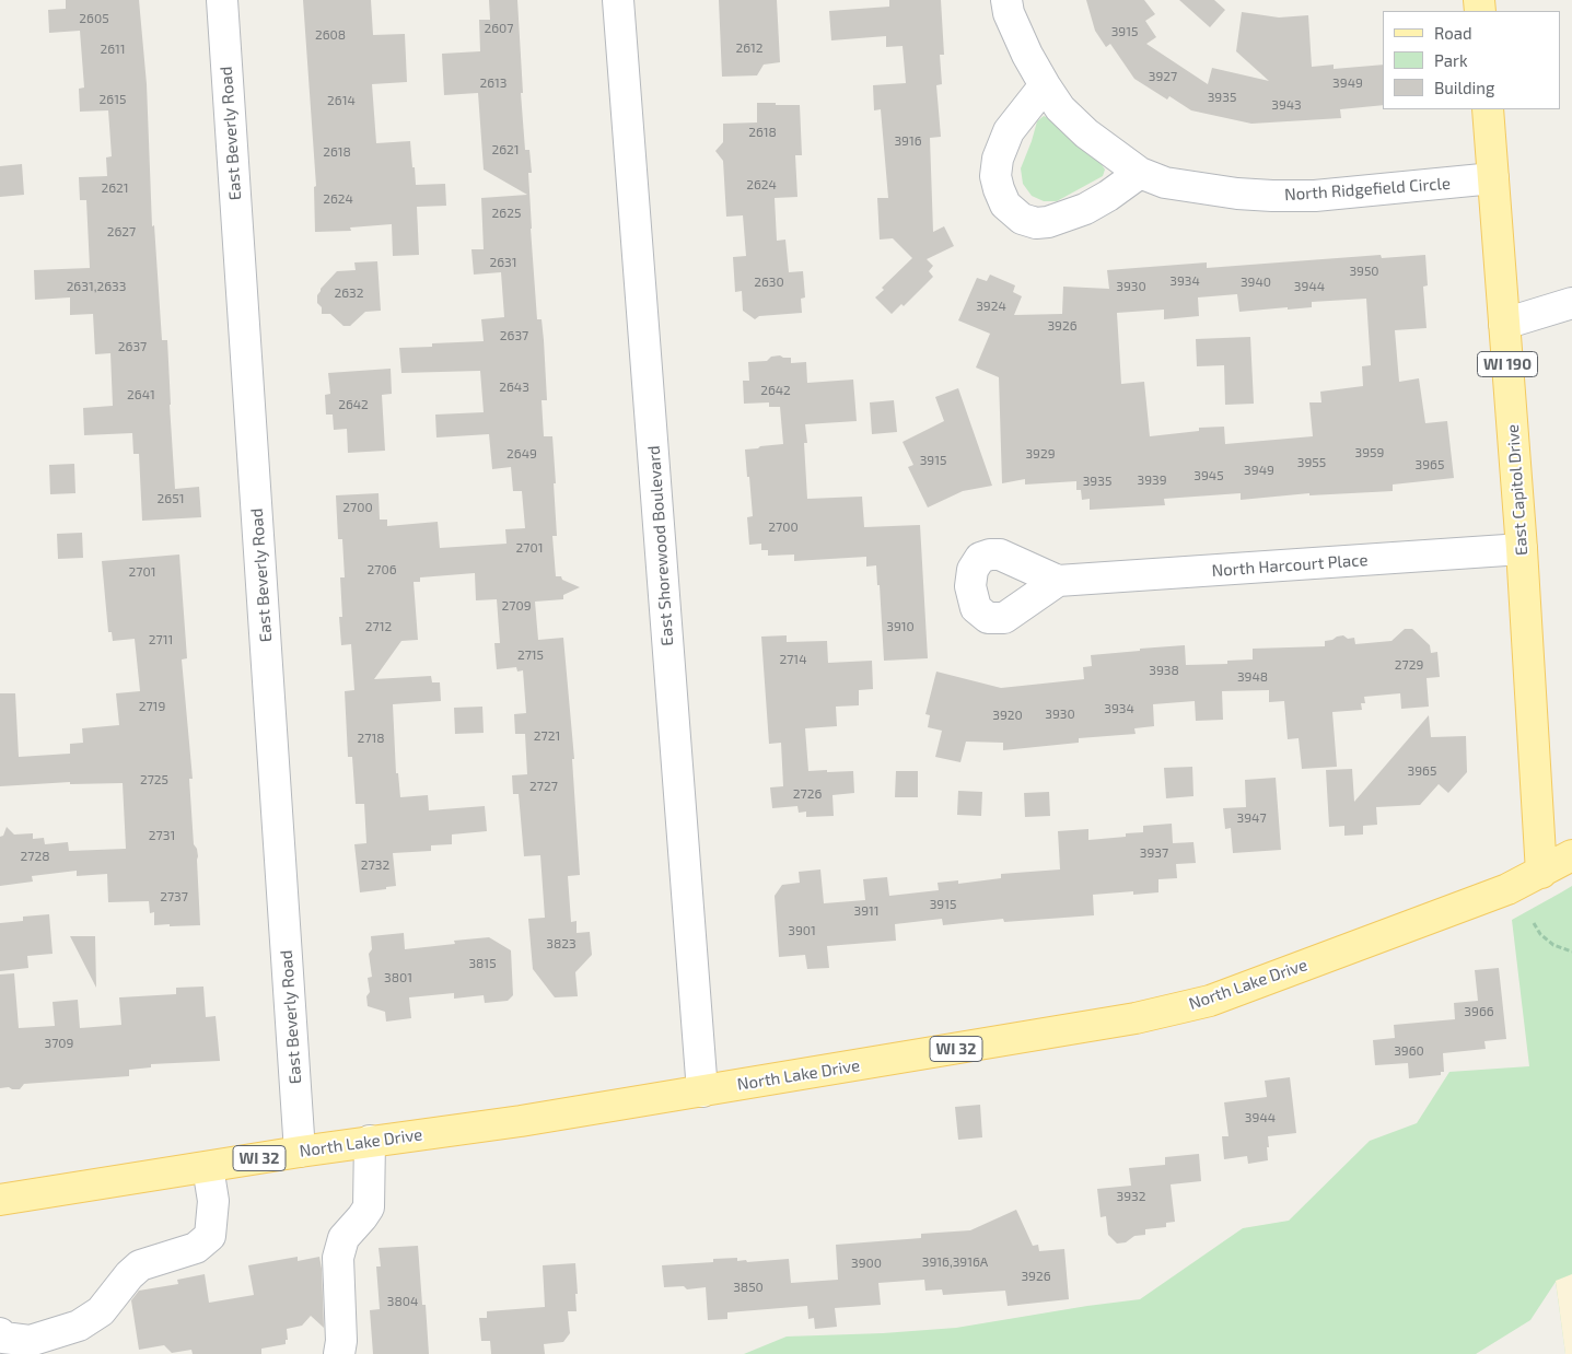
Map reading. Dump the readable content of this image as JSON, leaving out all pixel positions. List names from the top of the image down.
{
  "streets": {
    "main road": [
      "WI 190",
      "East Capitol Drive",
      "North Lake Drive",
      "WI 32"
    ],
    "street": [
      "East Beverly Road",
      "North Ridgefield Circle",
      "East Shorewood Boulevard",
      "North Harcourt Place"
    ]
  },
  "crossings": [
    ["East Beverly Road", "North Lake Drive"],
    ["North Ridgefield Circle", "East Capitol Drive"],
    ["East Capitol Drive", "North Harcourt Place"],
    ["East Capitol Drive", "North Lake Drive"],
    ["East Shorewood Boulevard", "North Lake Drive"]
  ],
  "house_numbers": [
    "2605",
    "2607",
    "3915",
    "2608",
    "2612",
    "2611",
    "3927",
    "2613",
    "3949",
    "3935",
    "2615",
    "2614",
    "3943",
    "2618",
    "3916",
    "2621",
    "2618",
    "2624",
    "2621",
    "2624",
    "2625",
    "2627",
    "2631",
    "3950",
    "3934",
    "2630",
    "3940",
    "2631,2633",
    "3930",
    "3944",
    "2632",
    "3924",
    "3926",
    "2637",
    "2637",
    "2643",
    "2642",
    "2641",
    "2642",
    "3959",
    "2649",
    "3929",
    "3915",
    "3955",
    "3965",
    "3949",
    "3945",
    "3939",
    "3935",
    "2651",
    "2700",
    "2700",
    "2701",
    "2706",
    "2701",
    "2709",
    "2712",
    "3910",
    "2711",
    "2715",
    "2714",
    "2729",
    "3938",
    "3948",
    "2719",
    "3934",
    "3930",
    "3920",
    "2721",
    "2718",
    "3965",
    "2725",
    "2727",
    "2726",
    "3947",
    "2731",
    "3937",
    "2728",
    "2732",
    "2737",
    "3915",
    "3911",
    "3901",
    "3823",
    "3815",
    "3801",
    "3966",
    "3709",
    "3960",
    "3944",
    "3932",
    "3916,3916A",
    "3900",
    "3926",
    "3850",
    "3804"
  ],
  "legend": ["Road", "Park", "Building"]
}
